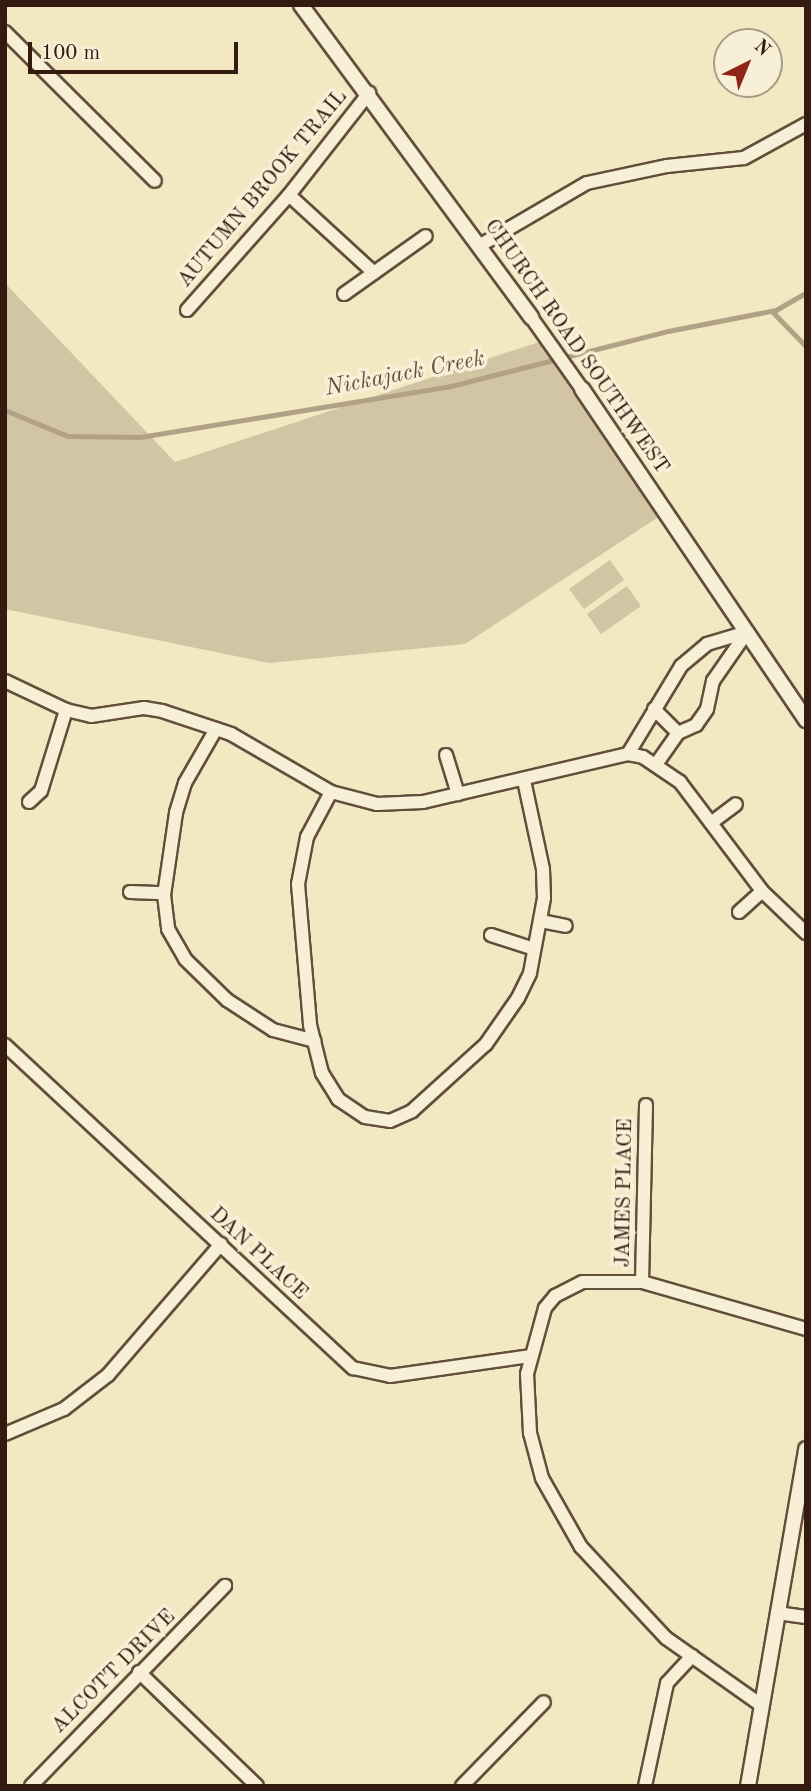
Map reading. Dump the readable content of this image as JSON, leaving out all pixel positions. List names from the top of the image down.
{
  "streets": {
    "street": [
      "AUTUMN BROOK TRAIL",
      "CHURCH ROAD SOUTHWEST",
      "JAMES PLACE",
      "DAN PLACE",
      "ALCOTT DRIVE"
    ]
  },
  "crossings": [
    ["AUTUMN BROOK TRAIL", "CHURCH ROAD SOUTHWEST"]
  ],
  "water": ["Nickajack Creek"],
  "scale_bar": "100 m",
  "north": "top right"
}
